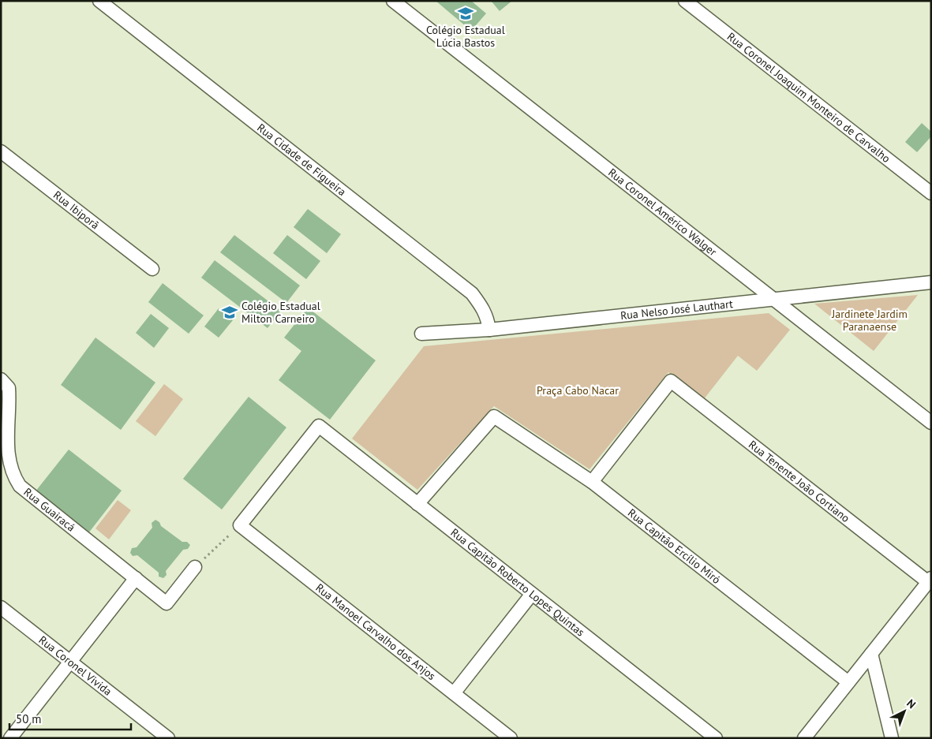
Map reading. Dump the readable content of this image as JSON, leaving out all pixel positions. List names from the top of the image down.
{
  "streets": {
    "street": [
      "Rua Coronel Joaquim Monteiro de Carvalho",
      "Rua Cidade de Figueira",
      "Rua Ibiporã",
      "Rua Coronel Américo Walger",
      "Rua Nelso José Lauthart",
      "Rua Tenente João Cortiano",
      "Rua Guairacá",
      "Rua Capitão Ercílio Miró",
      "Rua Capitão Roberto Lopes Quintas",
      "Rua Manoel Carvalho dos Anjos",
      "Rua Coronel Vivida"
    ]
  },
  "crossings": [
    ["Rua Cidade de Figueira", "Rua Nelso José Lauthart"],
    ["Rua Coronel Américo Walger", "Rua Nelso José Lauthart"],
    ["Rua Tenente João Cortiano", "Rua Capitão Ercílio Miró"],
    ["Rua Capitão Ercílio Miró", "Rua Capitão Roberto Lopes Quintas"],
    ["Rua Capitão Roberto Lopes Quintas", "Rua Manoel Carvalho dos Anjos"]
  ],
  "parks": ["Jardinete Jardim Paranaense", "Praça Cabo Nacar"],
  "places": {
    "school or university": ["Colégio Estadual Lúcia Bastos", "Colégio Estadual Milton Carneiro"]
  },
  "scale_bar": "50 m",
  "north": "top right"
}
